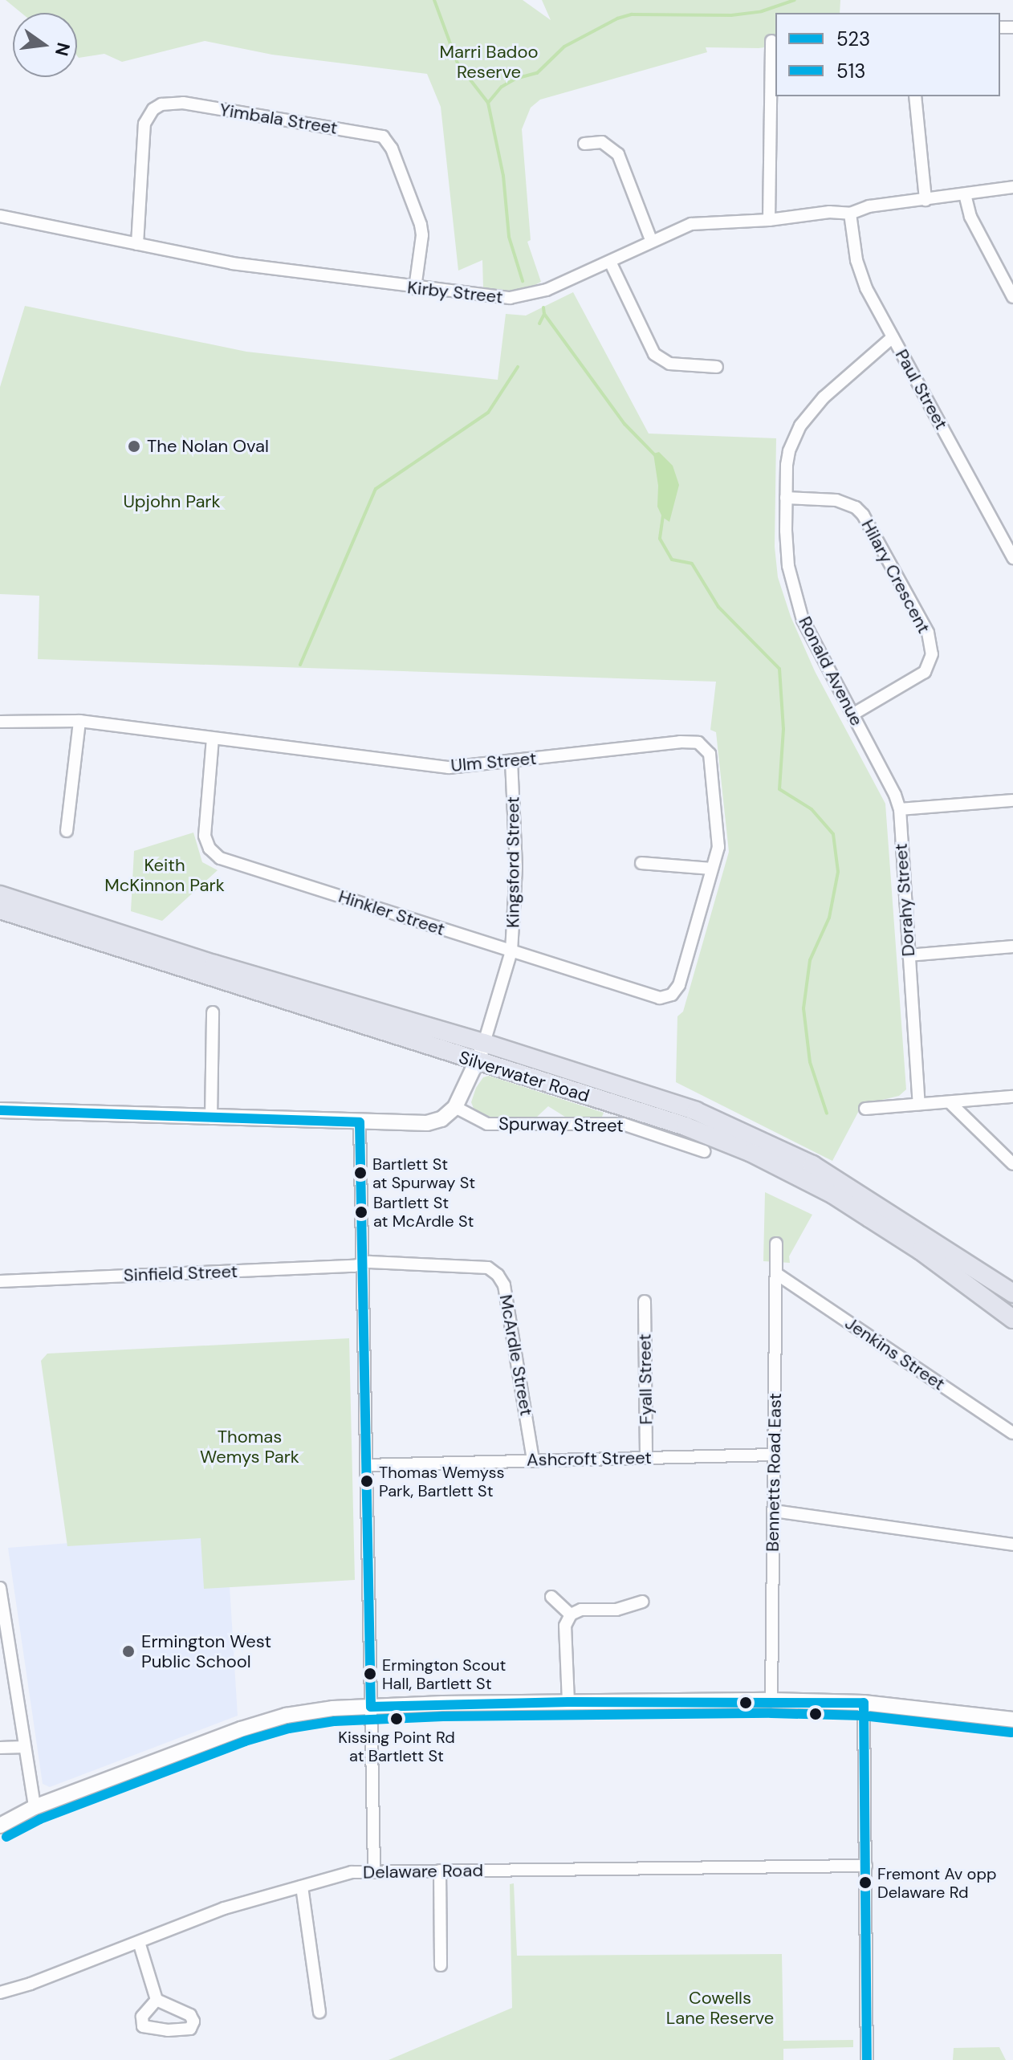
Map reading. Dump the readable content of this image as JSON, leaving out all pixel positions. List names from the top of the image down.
{
  "streets": {
    "highway": ["Silverwater Road"],
    "street": [
      "Yimbala Street",
      "Kirby Street",
      "Paul Street",
      "Hilary Crescent",
      "Ronald Avenue",
      "Ulm Street",
      "Kingsford Street",
      "Dorahy Street",
      "Hinkler Street",
      "Spurway Street",
      "Sinfield Street",
      "Jenkins Street",
      "McArdle Street",
      "Fyall Street",
      "Ashcroft Street",
      "Bennetts Road East",
      "Delaware Road"
    ]
  },
  "crossings": [
    ["Yimbala Street", "Kirby Street"],
    ["Kirby Street", "Paul Street"],
    ["Paul Street", "Ronald Avenue"],
    ["Hilary Crescent", "Ronald Avenue"],
    ["Ronald Avenue", "Dorahy Street"],
    ["Ulm Street", "Kingsford Street"],
    ["Ulm Street", "Hinkler Street"],
    ["Kingsford Street", "Hinkler Street"],
    ["Kingsford Street", "Silverwater Road"],
    ["Kingsford Street", "Spurway Street"],
    ["Sinfield Street", "McArdle Street"],
    ["Jenkins Street", "Bennetts Road East"],
    ["McArdle Street", "Ashcroft Street"],
    ["Fyall Street", "Ashcroft Street"],
    ["Ashcroft Street", "Bennetts Road East"]
  ],
  "parks": [
    "Marri Badoo Reserve",
    "Upjohn Park",
    "Keith McKinnon Park",
    "Thomas Wemys Park",
    "Cowells Lane Reserve"
  ],
  "places": [
    "The Nolan Oval",
    "Bartlett St at Spurway St",
    "Bartlett St at McArdle St",
    "Thomas Wemyss Park, Bartlett St",
    "Ermington West Public School",
    "Ermington Scout Hall, Bartlett St",
    "Kissing Point Rd at Bartlett St",
    "Fremont Av opp Delaware Rd"
  ],
  "lines": ["transit line 523", "transit line 513"],
  "legend": ["523", "513"],
  "north": "right"
}
